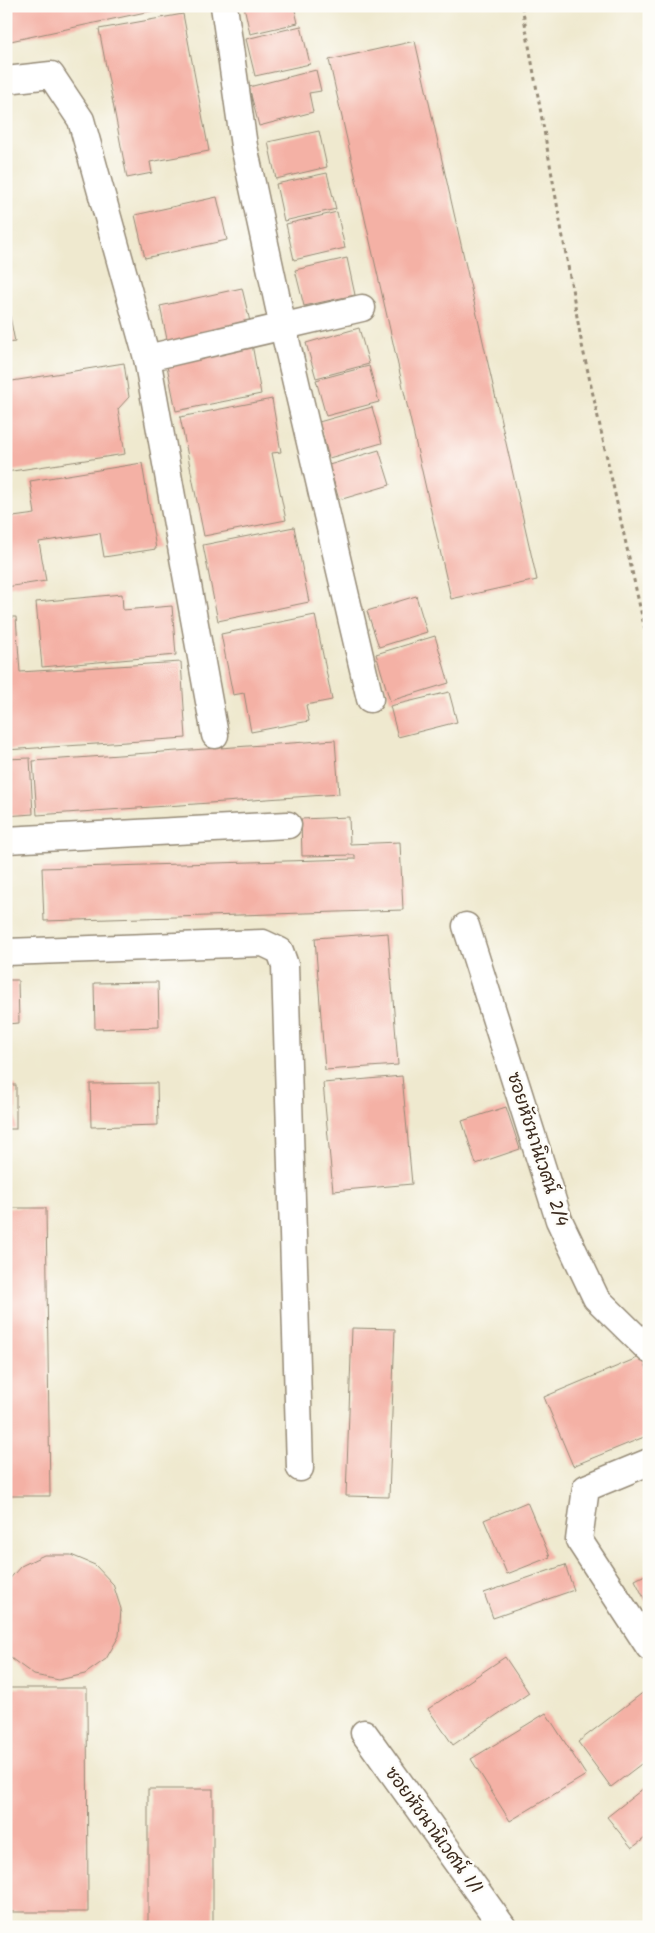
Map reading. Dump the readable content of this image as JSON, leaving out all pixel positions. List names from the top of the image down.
{
  "streets": {
    "street": ["ซอยหัชนานิเวศน์ 2/4", "ซอยหัชนานิเวศน์ 1/1"]
  }
}
